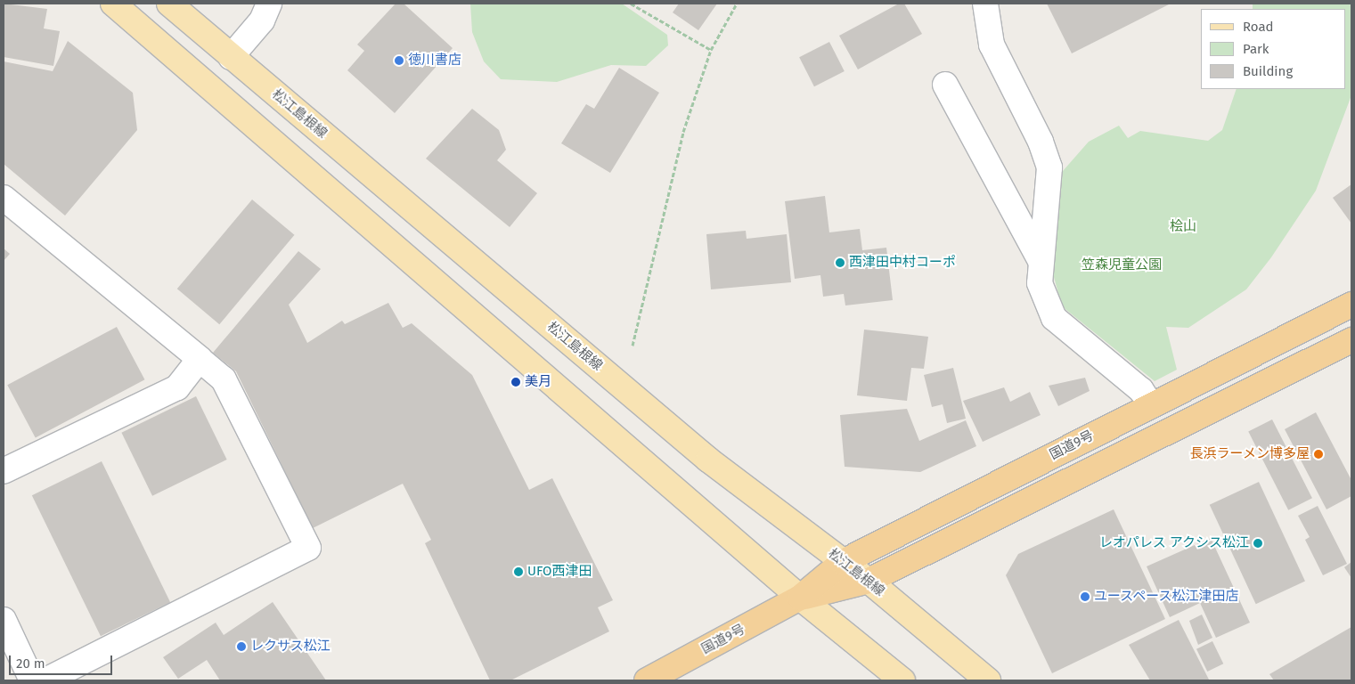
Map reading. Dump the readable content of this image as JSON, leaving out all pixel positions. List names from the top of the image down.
{
  "streets": {
    "highway": ["国道9号"],
    "main road": ["松江島根線"]
  },
  "crossings": [
    ["松江島根線", "国道9号"]
  ],
  "parks": ["桧山", "笠森児童公園"],
  "places": [
    "徳川書店",
    "西津田中村コーポ",
    "美月",
    "長浜ラーメン博多屋",
    "レオパレス アクシス松江",
    "UFO西津田",
    "ユースペース松江津田店",
    "レクサス松江"
  ],
  "legend": ["Road", "Park", "Building"],
  "scale_bar": "20 m"
}
